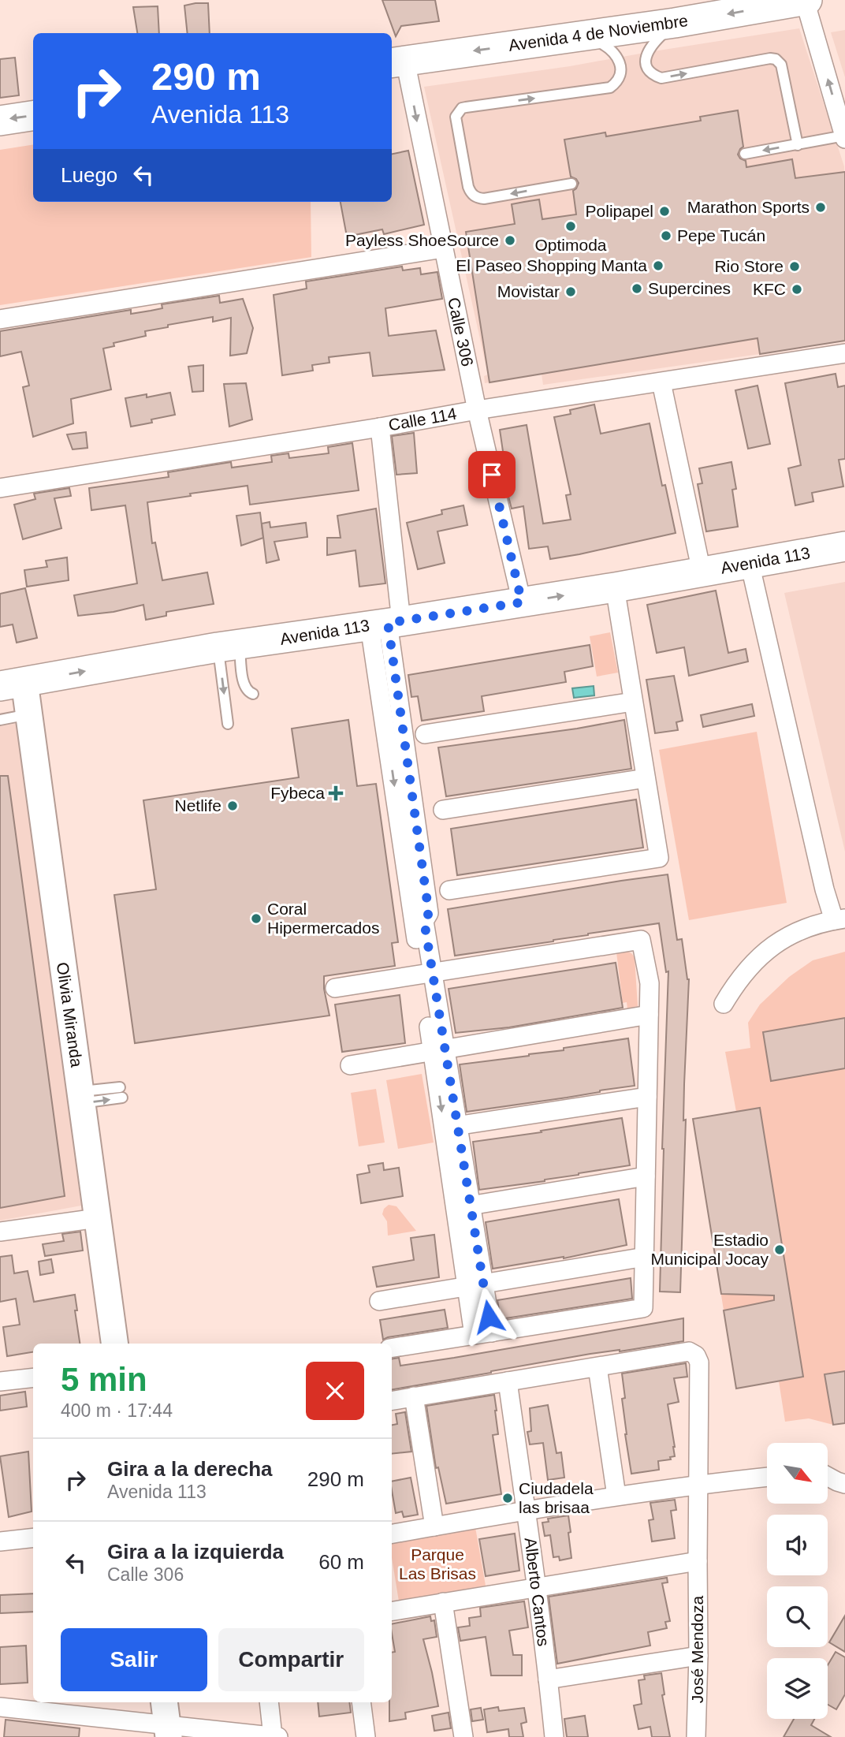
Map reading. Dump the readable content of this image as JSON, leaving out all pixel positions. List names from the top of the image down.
{
  "streets": {
    "main road": ["Avenida 4 de Noviembre", "Avenida 113"],
    "street": [
      "Calle 306",
      "Calle 114",
      "Olivia Miranda",
      "Alberto Cantos",
      "José Mendoza"
    ]
  },
  "crossings": [
    ["Avenida 4 de Noviembre", "Calle 306"],
    ["Calle 306", "Calle 114"],
    ["Calle 306", "Avenida 113"],
    ["Avenida 113", "Olivia Miranda"]
  ],
  "one_way": ["Avenida 4 de Noviembre", "Avenida 113"],
  "parks": ["Parque Las Brisas"],
  "places": {
    "other": [
      "Marathon Sports",
      "Polipapel",
      "Optimoda",
      "Pepe Tucán",
      "Payless ShoeSource",
      "El Paseo Shopping Manta",
      "Rio Store",
      "Supercines",
      "KFC",
      "Movistar",
      "Netlife",
      "Coral Hipermercados",
      "Estadio Municipal Jocay",
      "Ciudadela las brisaa"
    ],
    "health": ["Fybeca"]
  },
  "north": "bottom right",
  "page": {
    "turn": ["290 m", "Avenida 113"],
    "then": "Luego",
    "heading": ["5 min", "400 m · 17:44"],
    "list": [
      {
        "name": "Gira a la derecha",
        "note": "Avenida 113",
        "value": "290 m"
      },
      {
        "name": "Gira a la izquierda",
        "note": "Calle 306",
        "value": "60 m"
      }
    ],
    "buttons": ["Salir", "Compartir"]
  }
}
